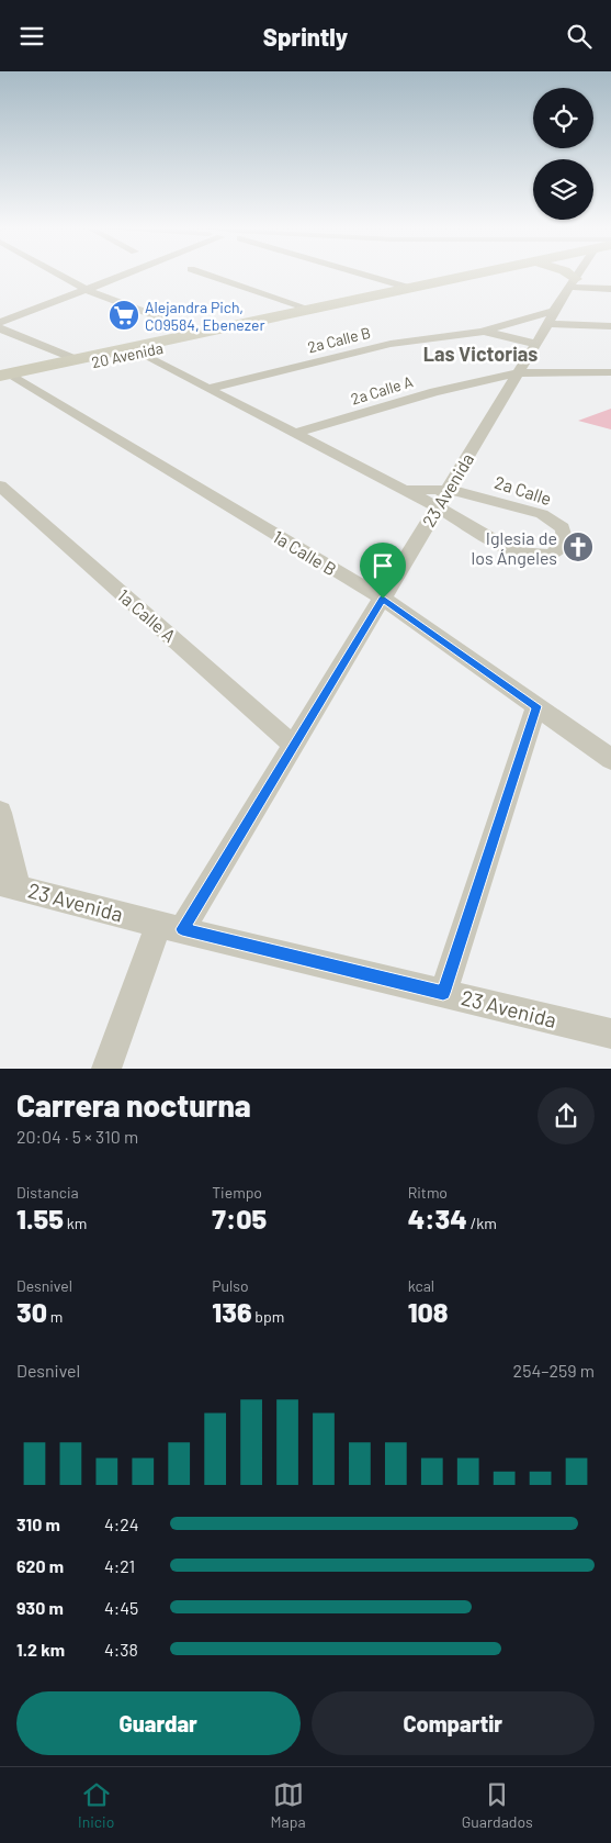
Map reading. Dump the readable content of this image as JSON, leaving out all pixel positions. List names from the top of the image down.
{
  "streets": {
    "street": [
      "2a Calle B",
      "20 Avenida",
      "2a Calle A",
      "23 Avenida",
      "2a Calle",
      "1a Calle B",
      "1a Calle A"
    ]
  },
  "crossings": [
    ["2a Calle B", "23 Avenida"],
    ["2a Calle B", "2a Calle"],
    ["20 Avenida", "2a Calle"],
    ["20 Avenida", "1a Calle B"],
    ["2a Calle A", "23 Avenida"],
    ["2a Calle A", "2a Calle"],
    ["23 Avenida", "2a Calle"],
    ["23 Avenida", "1a Calle B"],
    ["23 Avenida", "1a Calle A"]
  ],
  "districts": ["Las Victorias"],
  "places": {
    "supermarket": ["Alejandra Pich, C09584, Ebenezer"],
    "church": ["Iglesia de los Ángeles"]
  },
  "page": {
    "header": "Sprintly",
    "heading": ["Carrera nocturna", "20:04 · 5 × 310 m"],
    "stats": [
      ["Distancia", "1.55 km"],
      ["Tiempo", "7:05"],
      ["Ritmo", "4:34 /km"],
      ["Desnivel", "30 m"],
      ["Pulso", "136 bpm"],
      ["kcal", "108"]
    ],
    "chart": ["Desnivel", "254–259 m"],
    "list": [
      {
        "name": "310 m",
        "note": "4:24"
      },
      {
        "name": "620 m",
        "note": "4:21"
      },
      {
        "name": "930 m",
        "note": "4:45"
      },
      {
        "name": "1.2 km",
        "note": "4:38"
      }
    ],
    "buttons": ["Guardar", "Compartir"],
    "tabs": ["Inicio", "Mapa", "Guardados"]
  }
}
